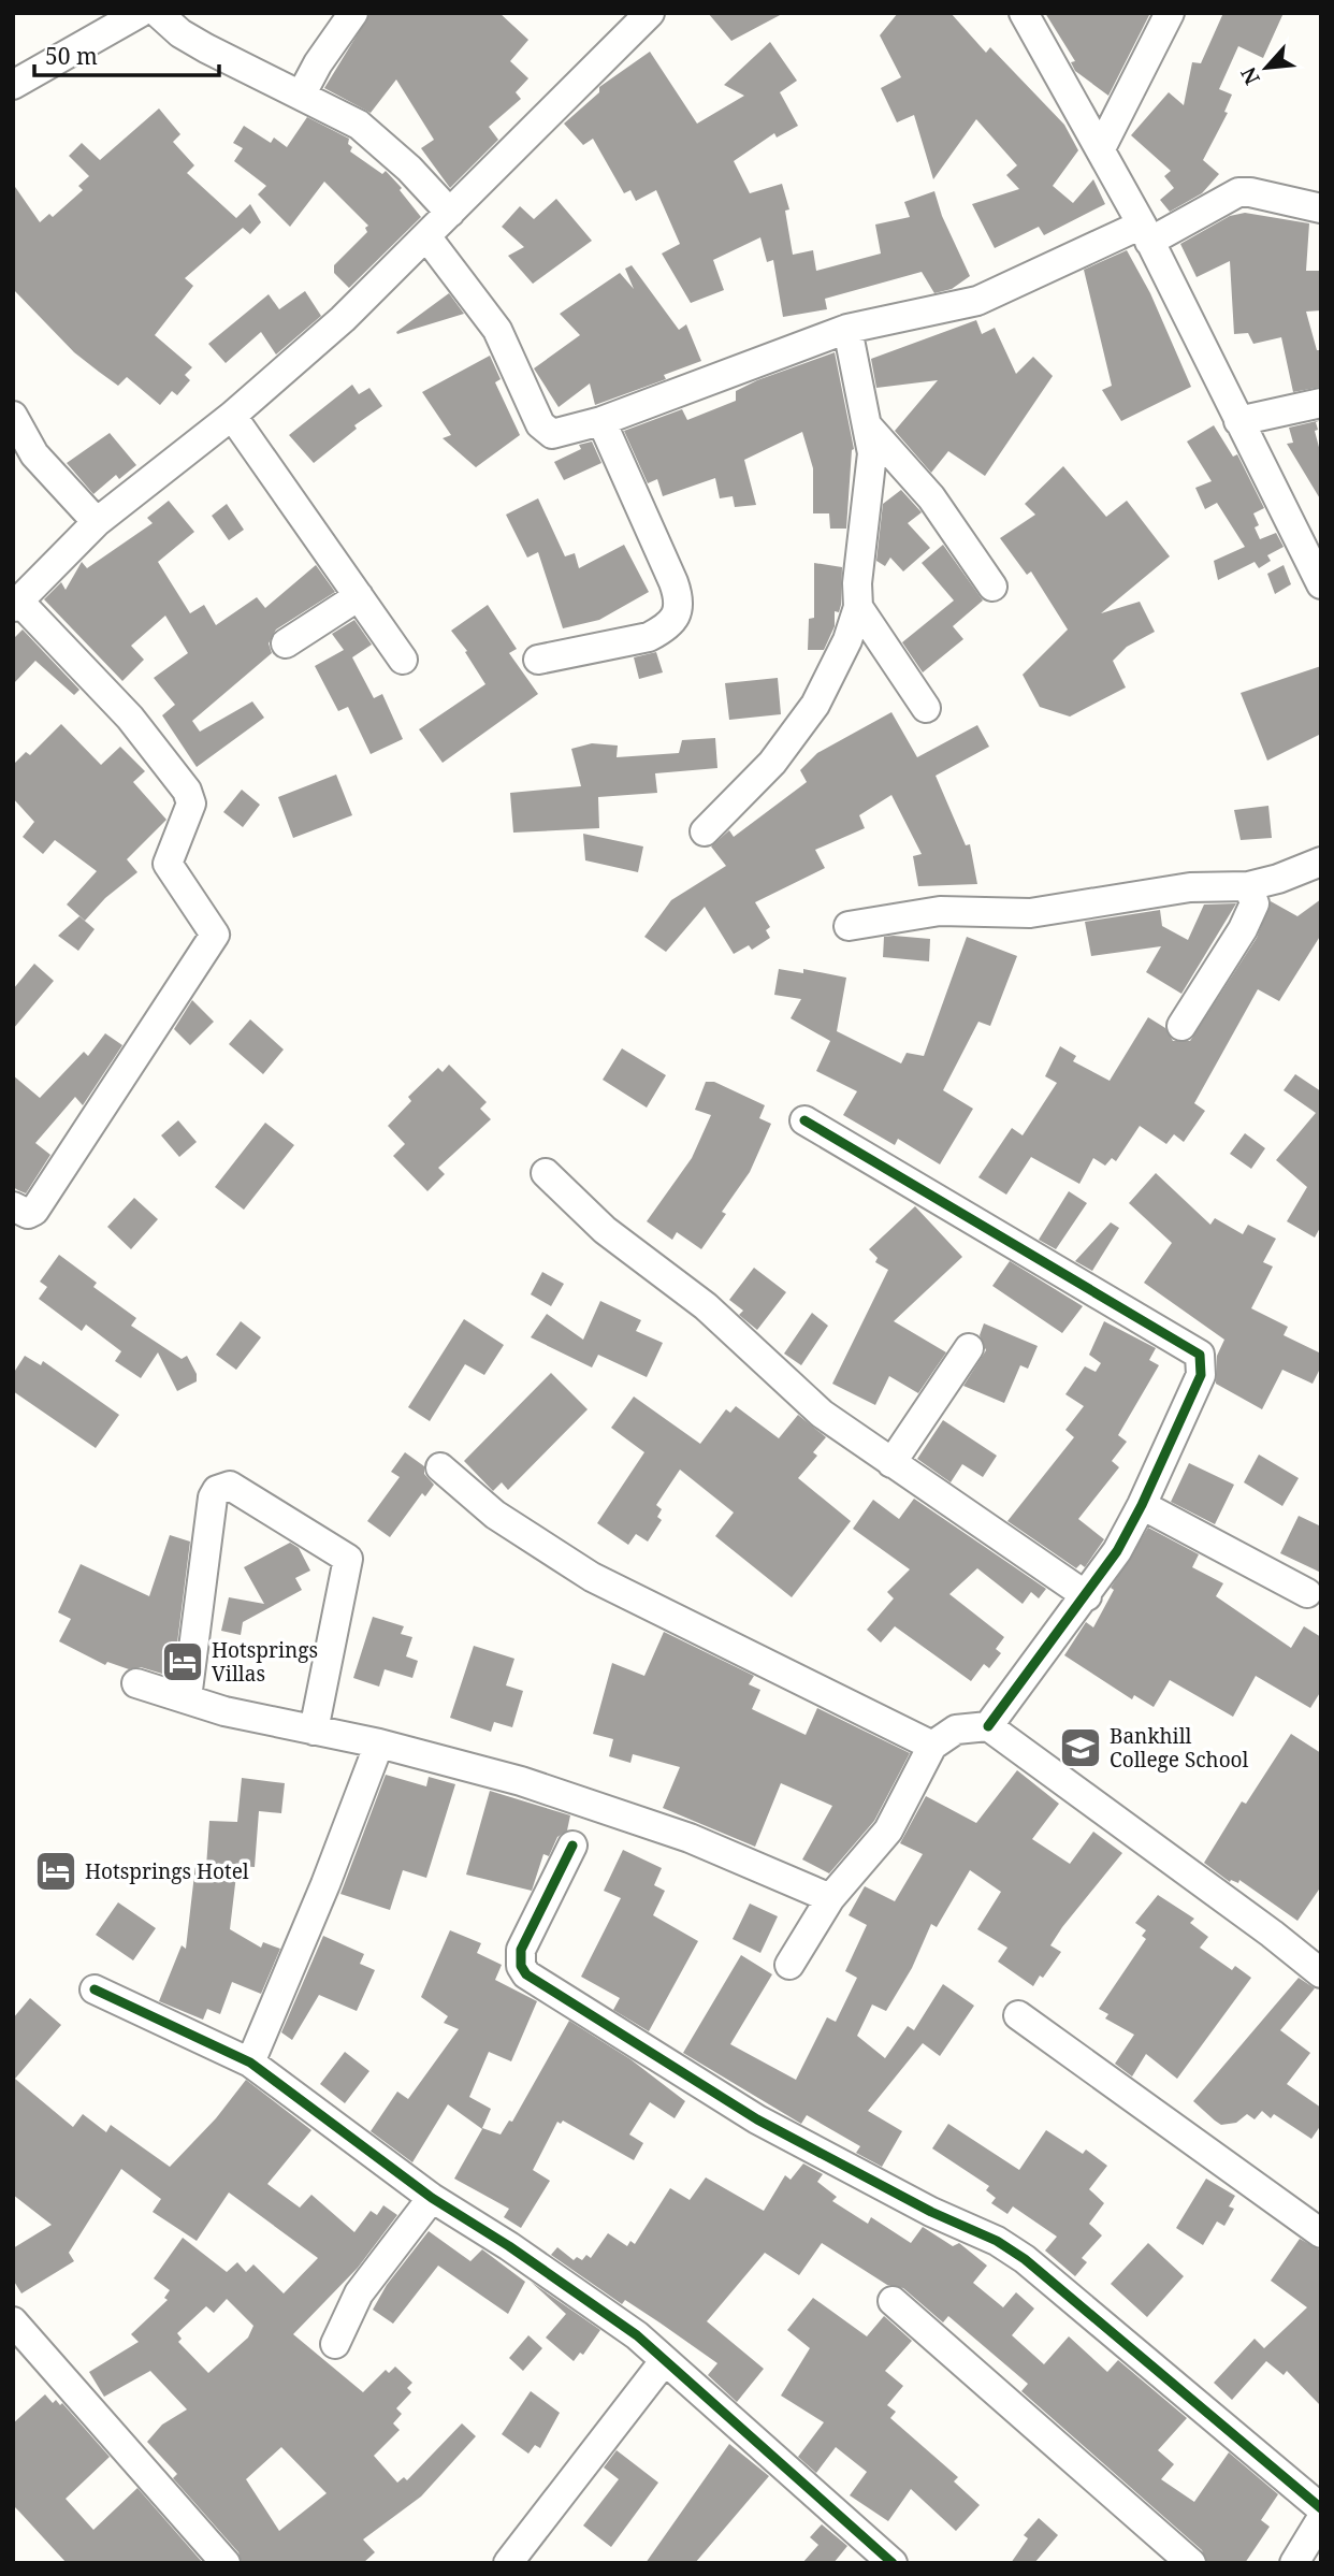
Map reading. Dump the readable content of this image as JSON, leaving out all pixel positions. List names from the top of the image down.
{
  "places": {
    "hotel": ["Hotsprings Villas", "Hotsprings Hotel"],
    "school or university": ["Bankhill College School"]
  },
  "scale_bar": "50 m",
  "north": "bottom left"
}
